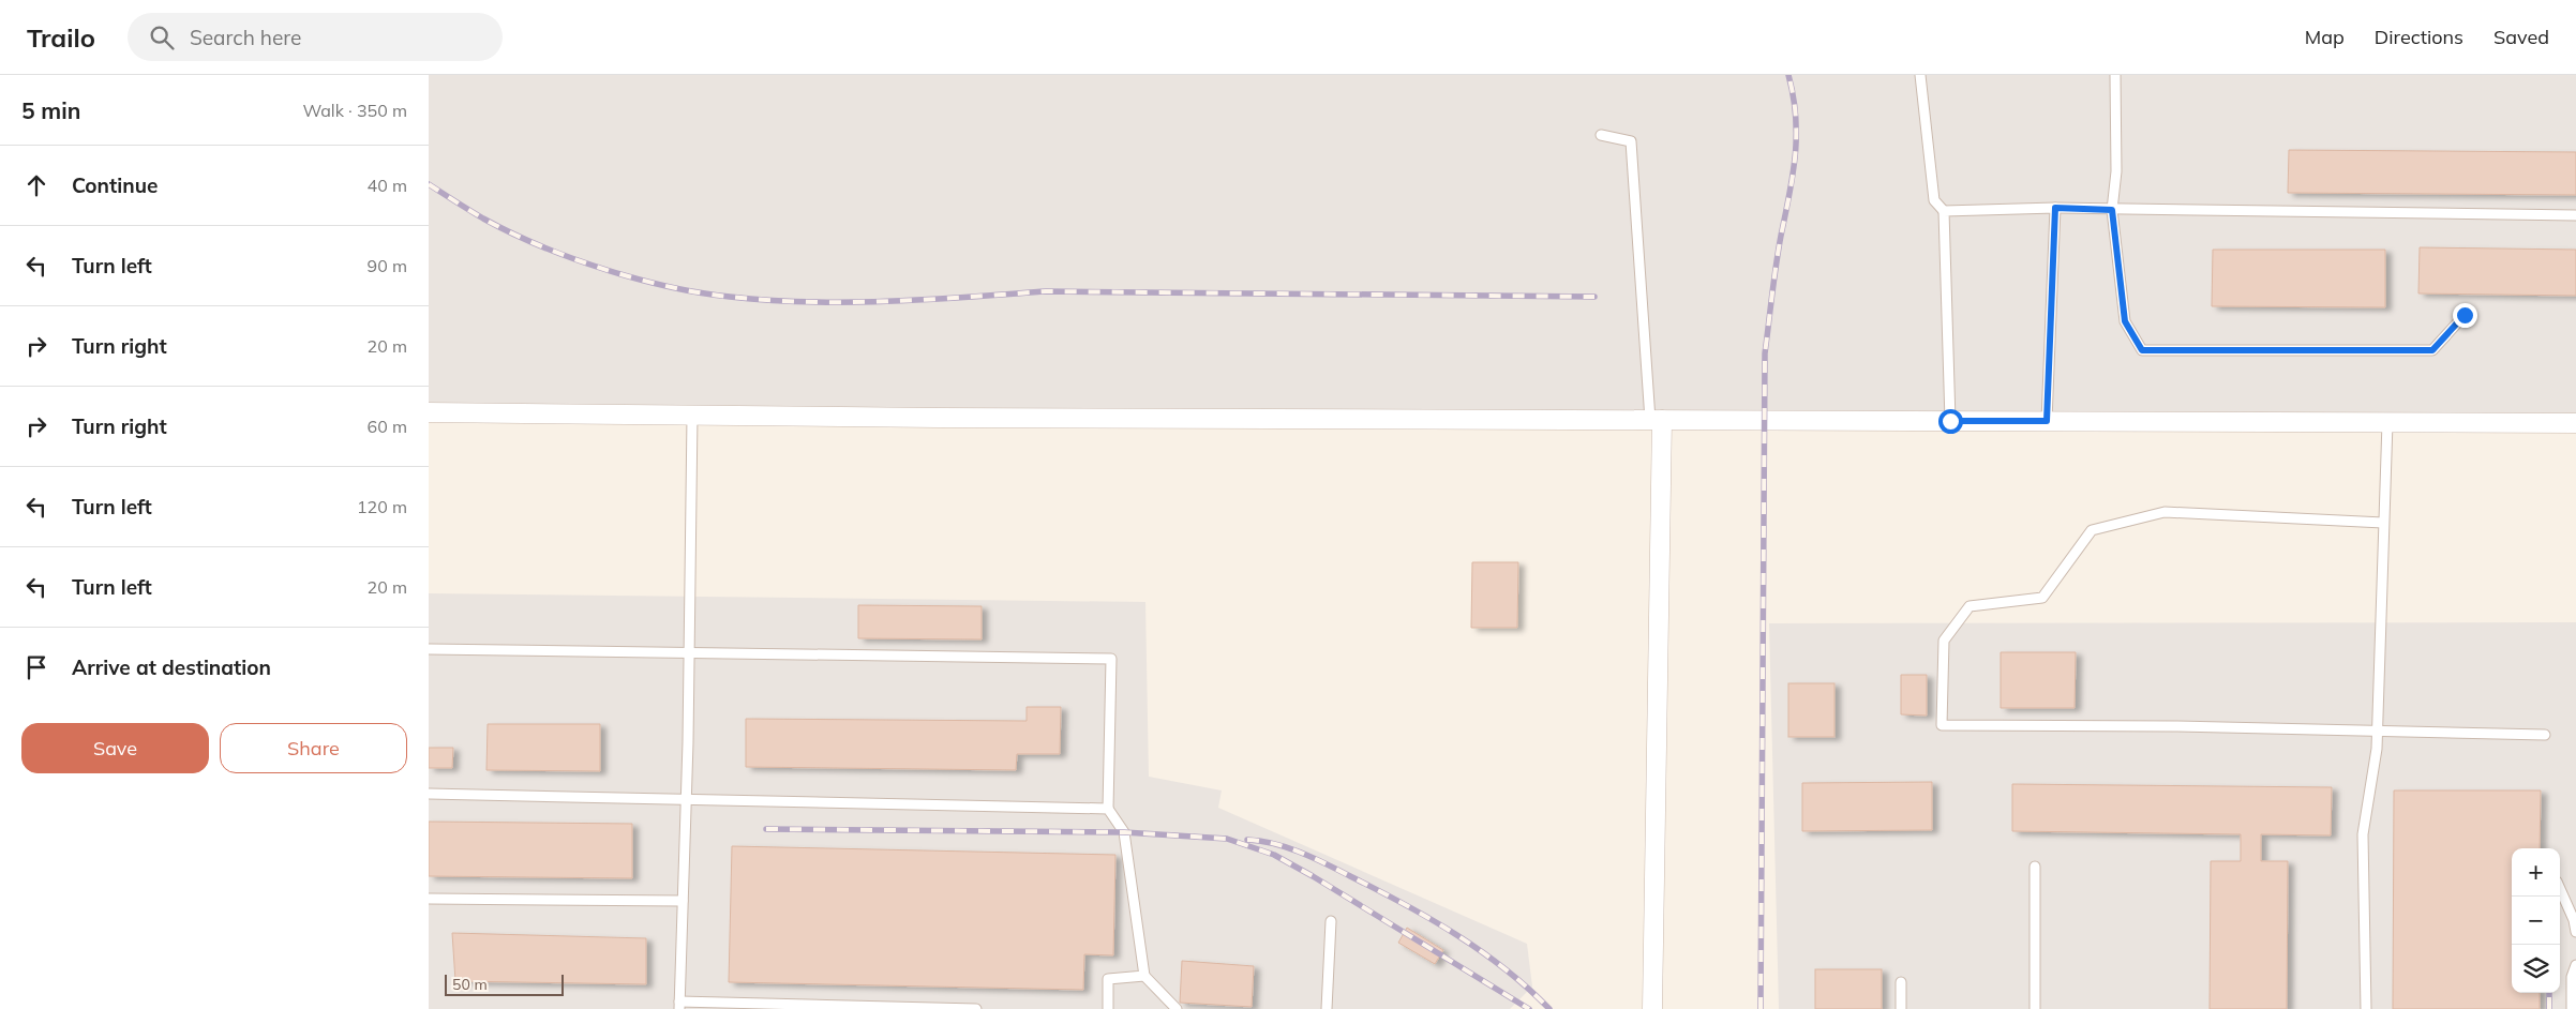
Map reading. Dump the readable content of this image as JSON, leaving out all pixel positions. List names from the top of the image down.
{
  "scale_bar": "50 m",
  "page": {
    "header": "Trailo",
    "search": "Search here",
    "nav": ["Map", "Directions", "Saved"],
    "heading": ["5 min", "Walk · 350 m"],
    "list": [
      ["Continue", "40 m"],
      ["Turn left", "90 m"],
      ["Turn right", "20 m"],
      ["Turn right", "60 m"],
      ["Turn left", "120 m"],
      ["Turn left", "20 m"],
      "Arrive at destination"
    ],
    "buttons": ["Save", "Share"],
    "map_buttons": ["+", "−"],
    "scale": "50 m"
  }
}
